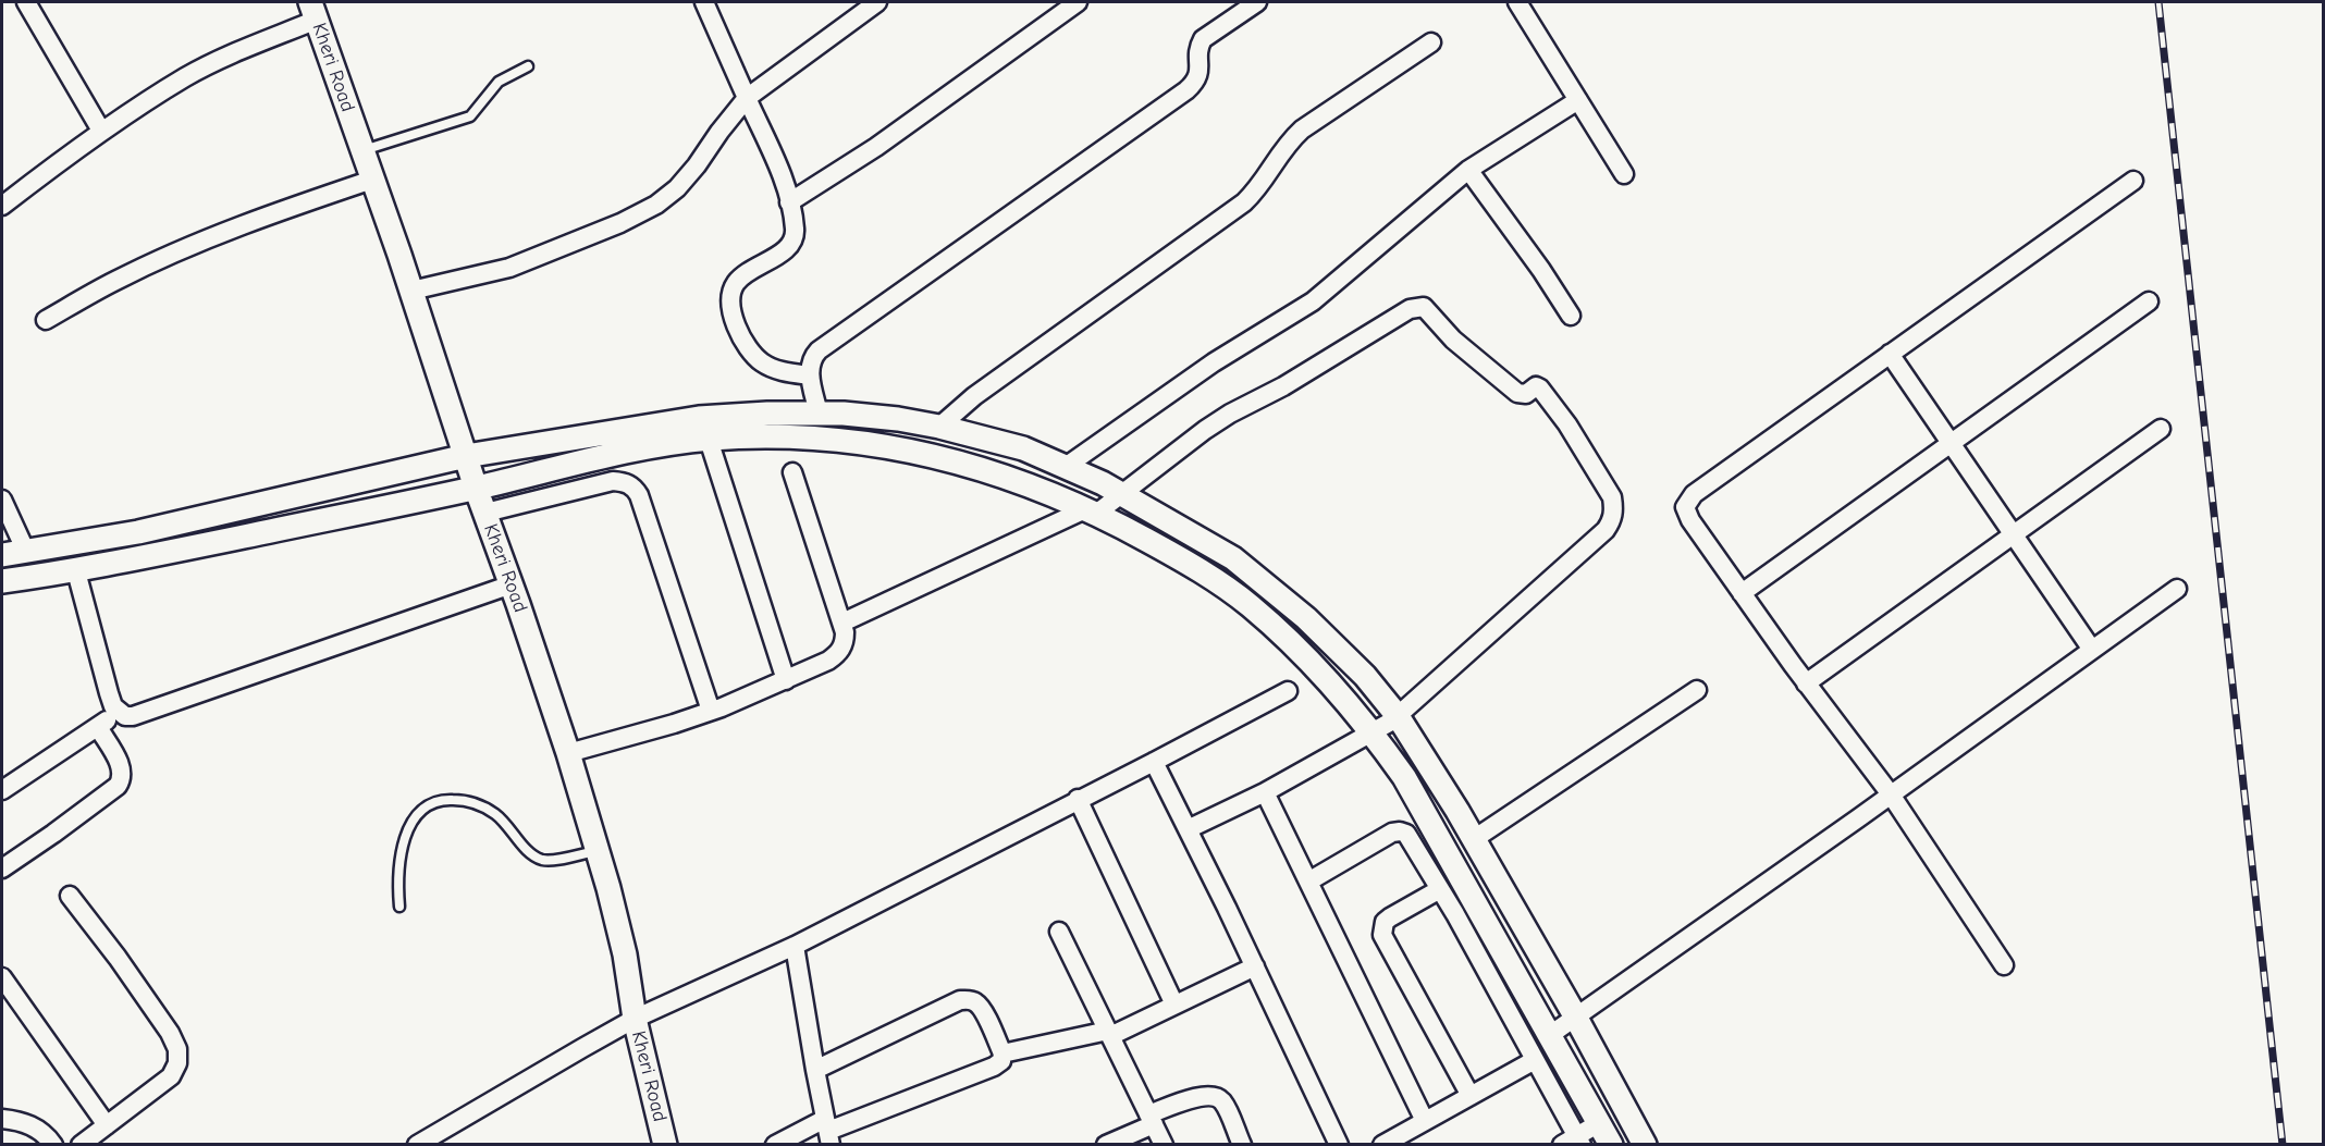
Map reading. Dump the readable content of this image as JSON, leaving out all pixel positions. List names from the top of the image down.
{
  "streets": {
    "street": ["Kheri Road"]
  }
}
